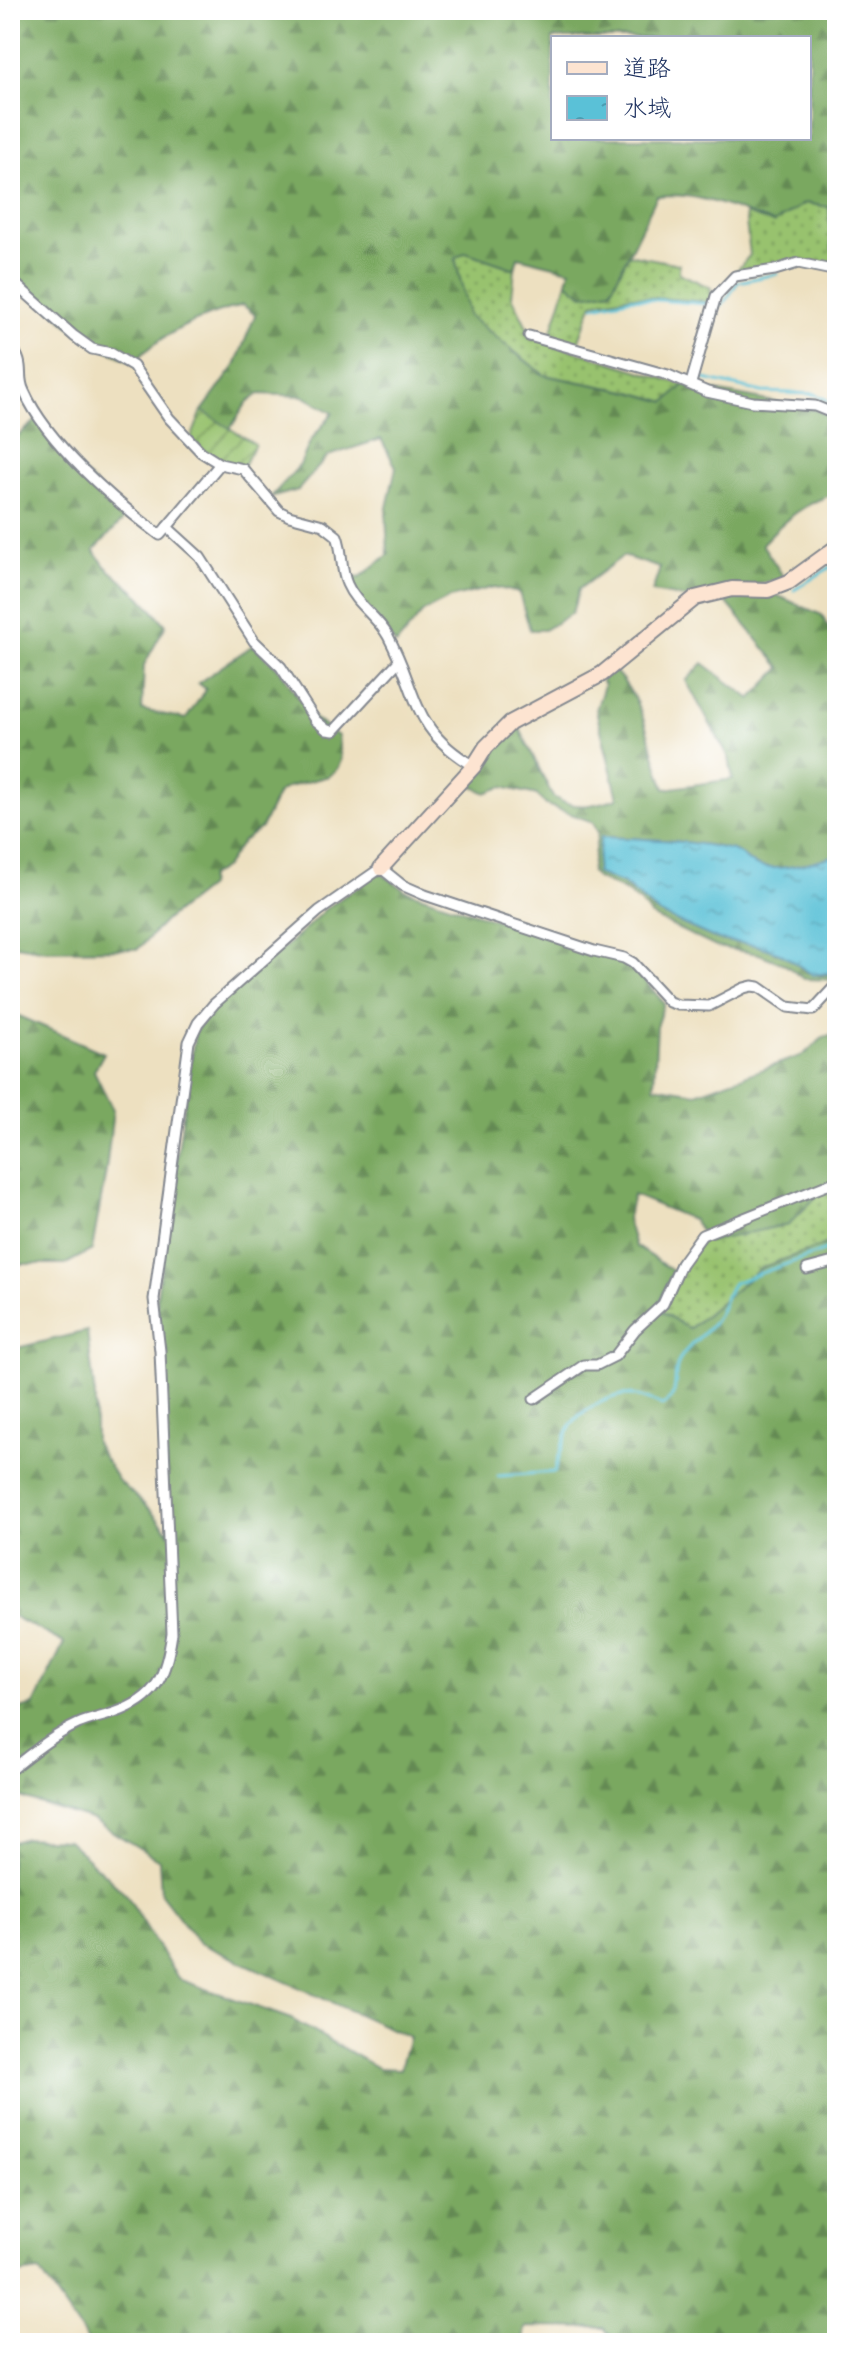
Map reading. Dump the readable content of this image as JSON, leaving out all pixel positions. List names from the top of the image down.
{
  "legend": ["道路", "水域"]
}
